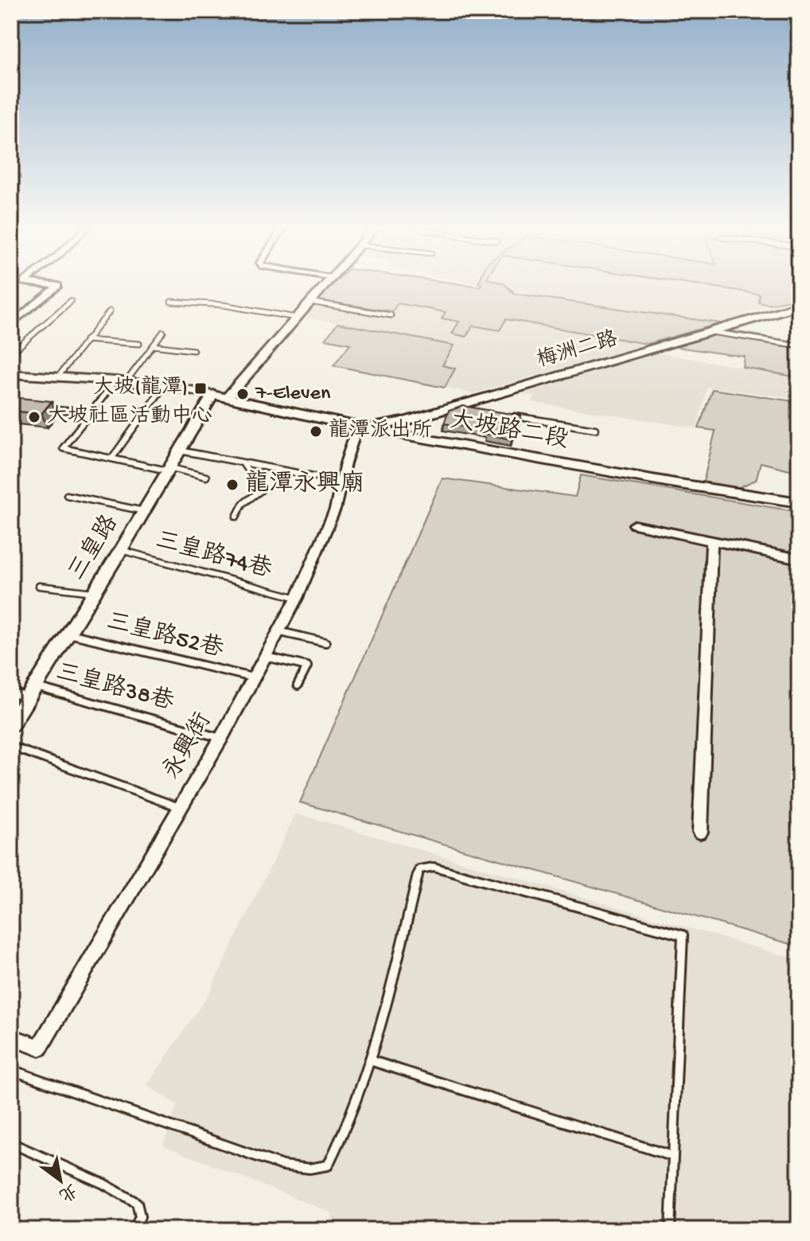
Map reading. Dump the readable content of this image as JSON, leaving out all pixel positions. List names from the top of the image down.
{
  "streets": {
    "main road": ["大坡路二段"],
    "street": ["梅洲二路", "三皇路", "永興街"],
    "lane": ["三皇路74巷", "三皇路52巷", "三皇路38巷"]
  },
  "crossings": [
    ["梅洲二路", "大坡路二段"],
    ["梅洲二路", "永興街"],
    ["大坡路二段", "三皇路"],
    ["大坡路二段", "永興街"],
    ["三皇路", "三皇路74巷"],
    ["三皇路", "三皇路52巷"],
    ["三皇路", "三皇路38巷"],
    ["三皇路74巷", "永興街"],
    ["三皇路52巷", "永興街"],
    ["三皇路38巷", "永興街"]
  ],
  "places": {
    "transit": ["大坡(龍潭)"],
    "other": [
      "7-Eleven",
      "大坡社區活動中心",
      "龍潭派出所",
      "龍潭永興廟"
    ]
  },
  "north": "bottom right"
}
